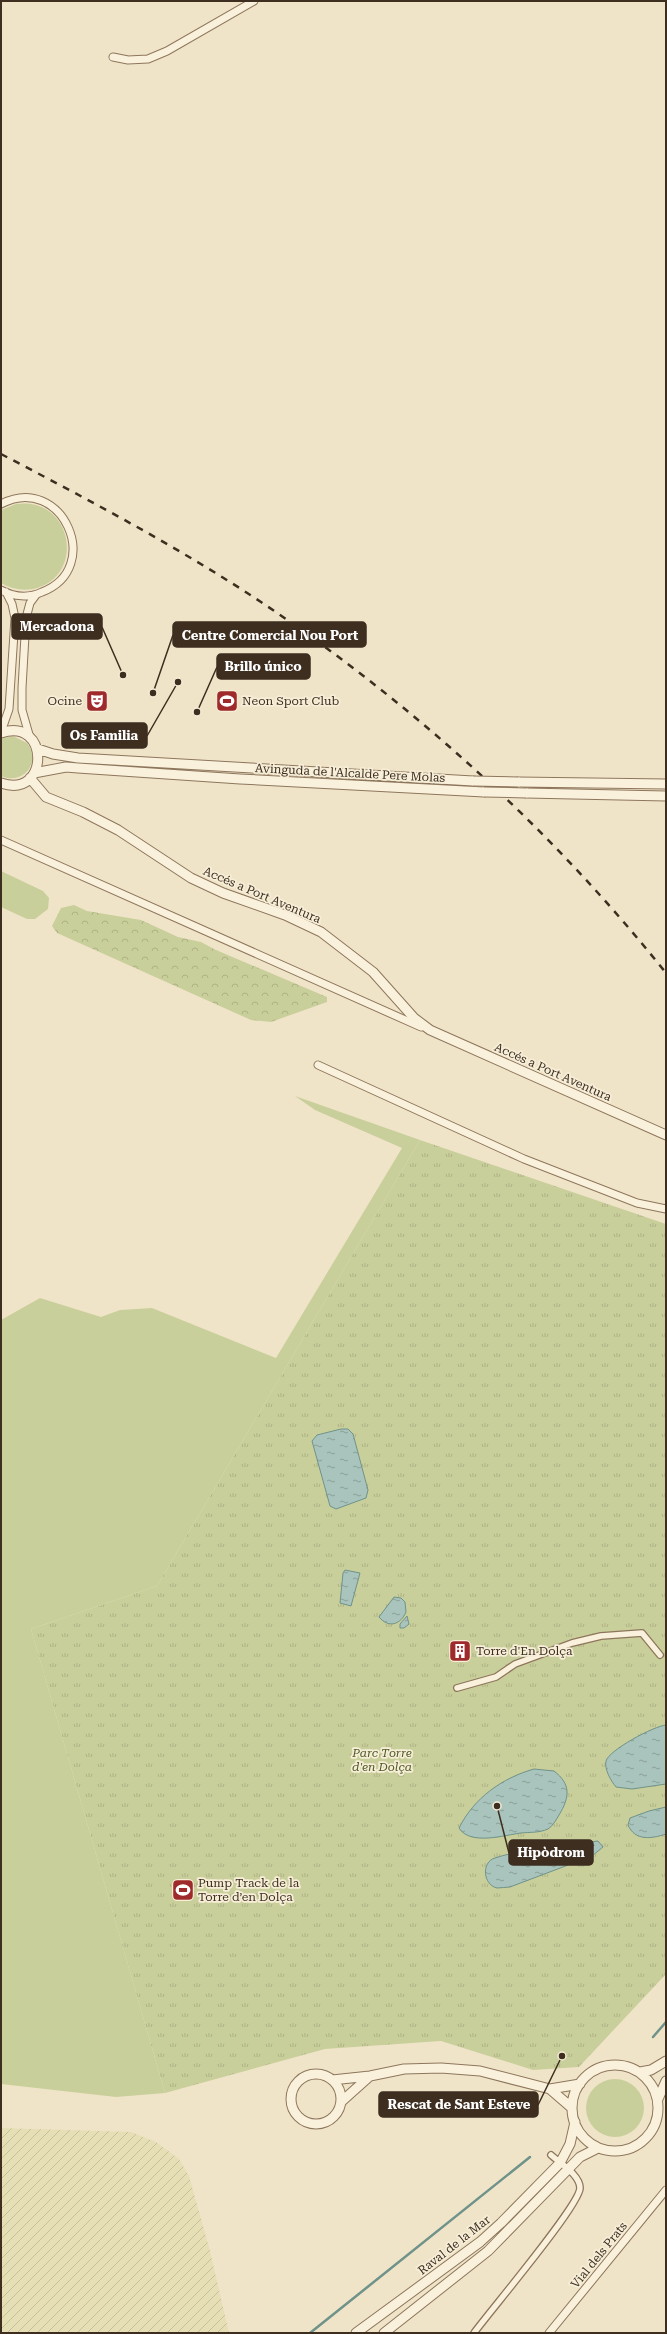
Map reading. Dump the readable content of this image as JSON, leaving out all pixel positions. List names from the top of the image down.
{
  "streets": {
    "street": [
      "Avinguda de l'Alcalde Pere Molas",
      "Accés a Port Aventura",
      "Raval de la Mar",
      "Vial dels Prats"
    ]
  },
  "crossings": [
    ["Avinguda de l'Alcalde Pere Molas", "Accés a Port Aventura"]
  ],
  "parks": ["Parc Torre d'en Dolça"],
  "places": {
    "other": [
      "Mercadona",
      "Os Familia",
      "Centre Comercial Nou Port",
      "Brillo único",
      "Hipòdrom",
      "Rescat de Sant Esteve"
    ],
    "theatre": ["Ocine"],
    "sports": ["Neon Sport Club", "Pump Track de la Torre d’en Dolça"],
    "building": ["Torre d'En Dolça"]
  }
}
